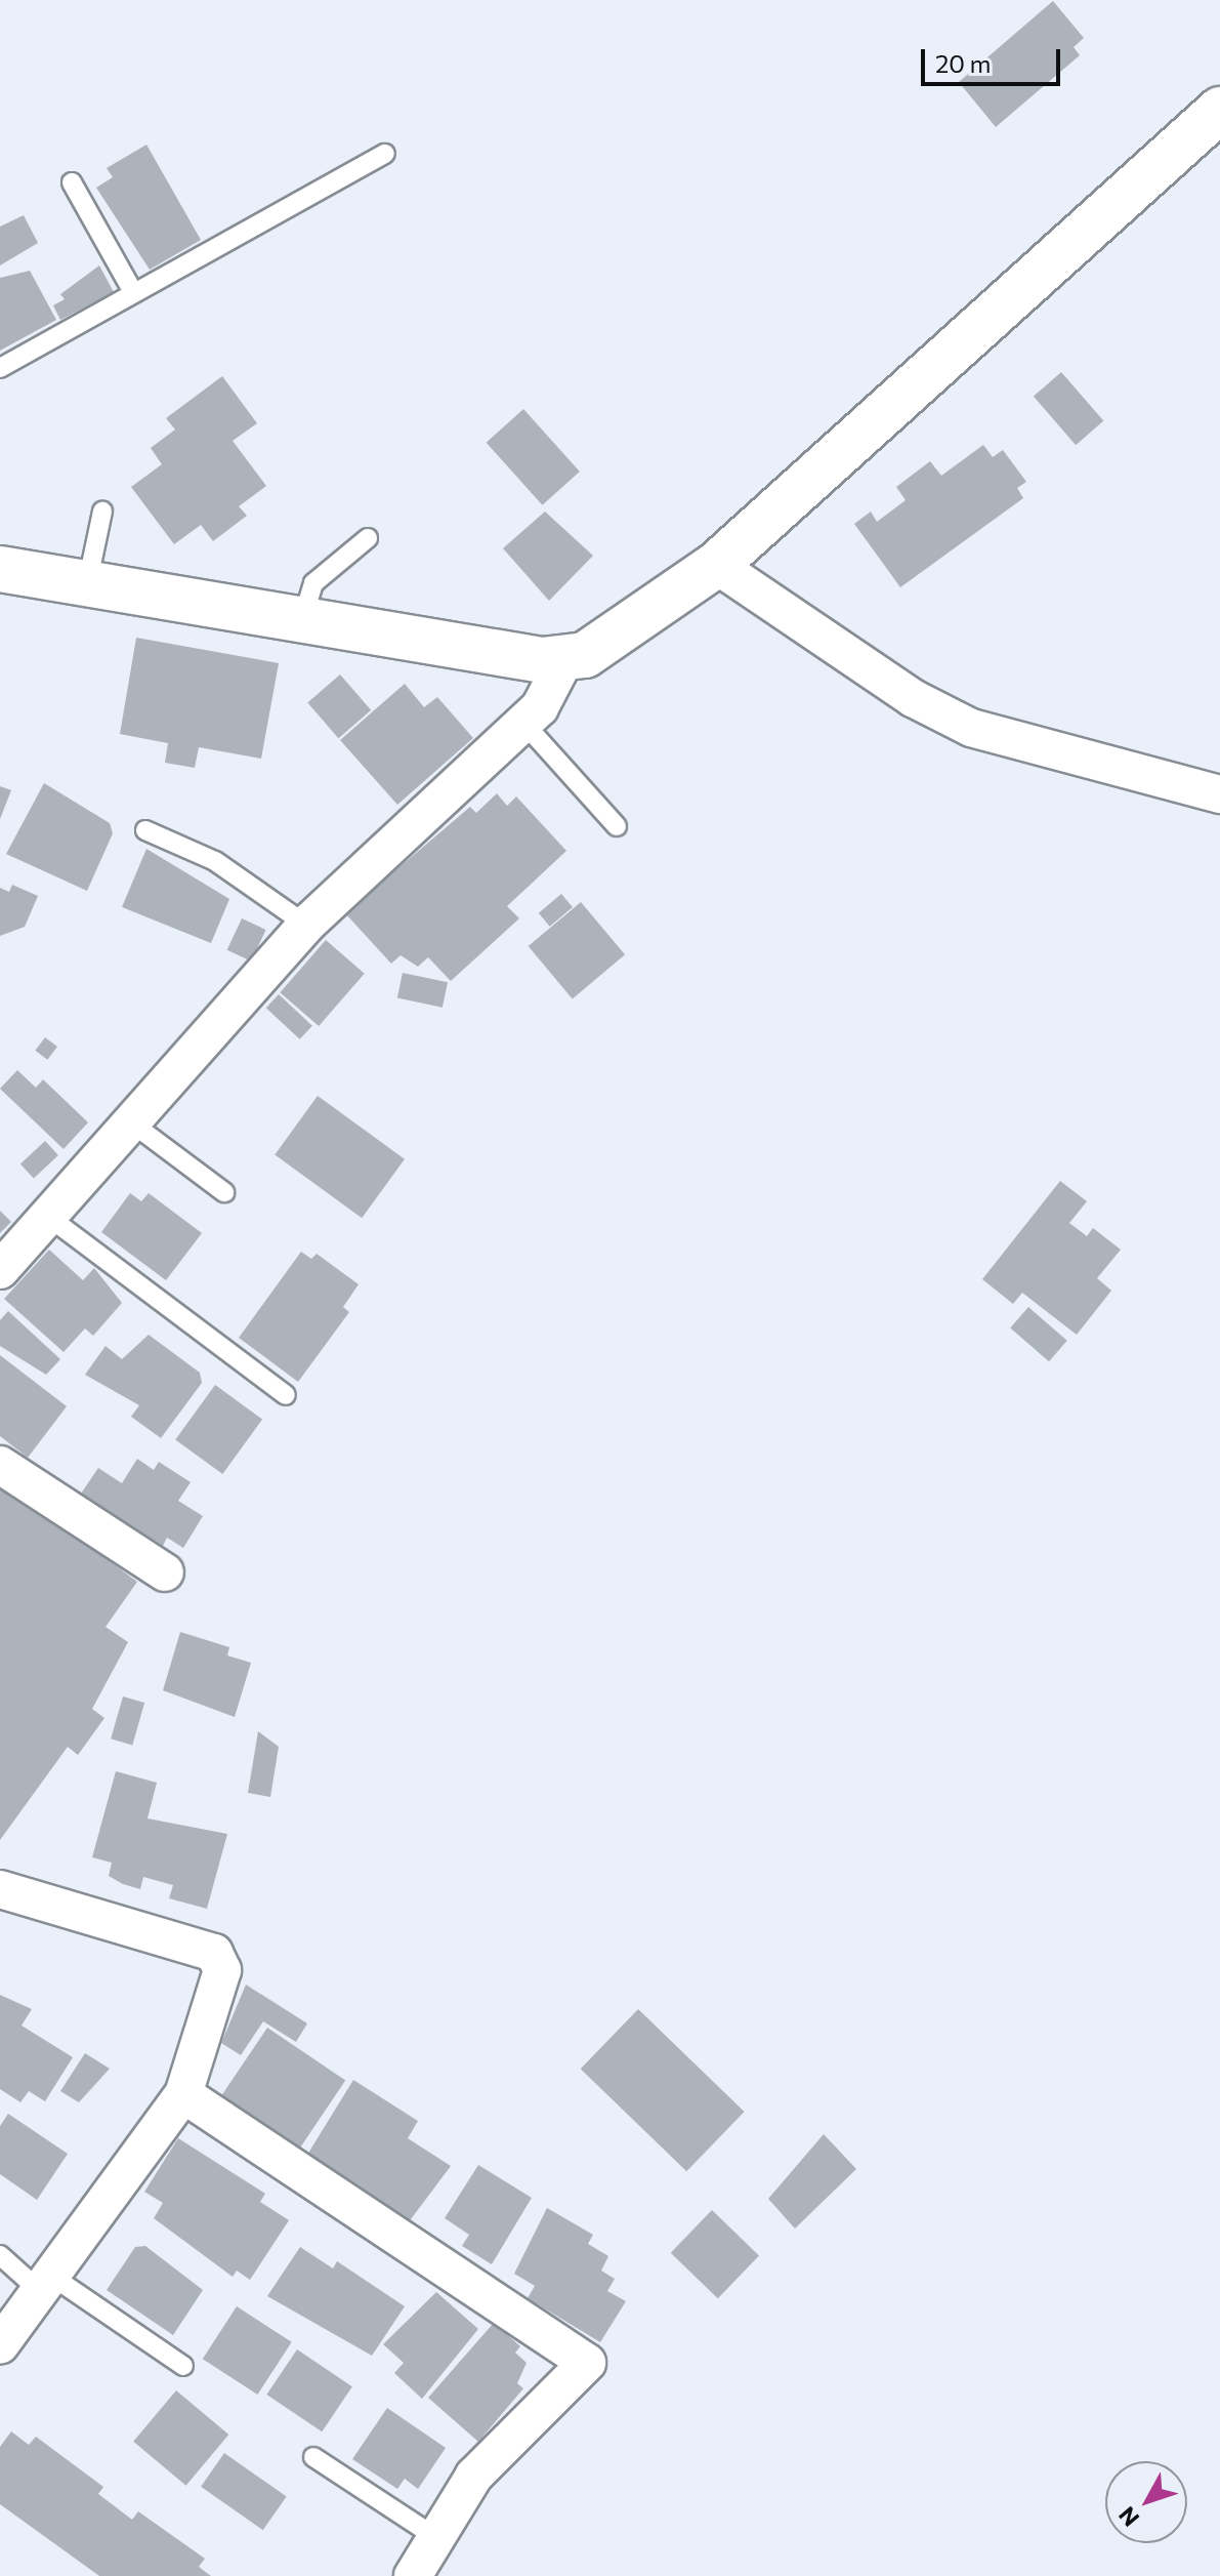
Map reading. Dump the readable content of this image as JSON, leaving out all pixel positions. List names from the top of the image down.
{
  "scale_bar": "20 m",
  "north": "bottom left"
}
